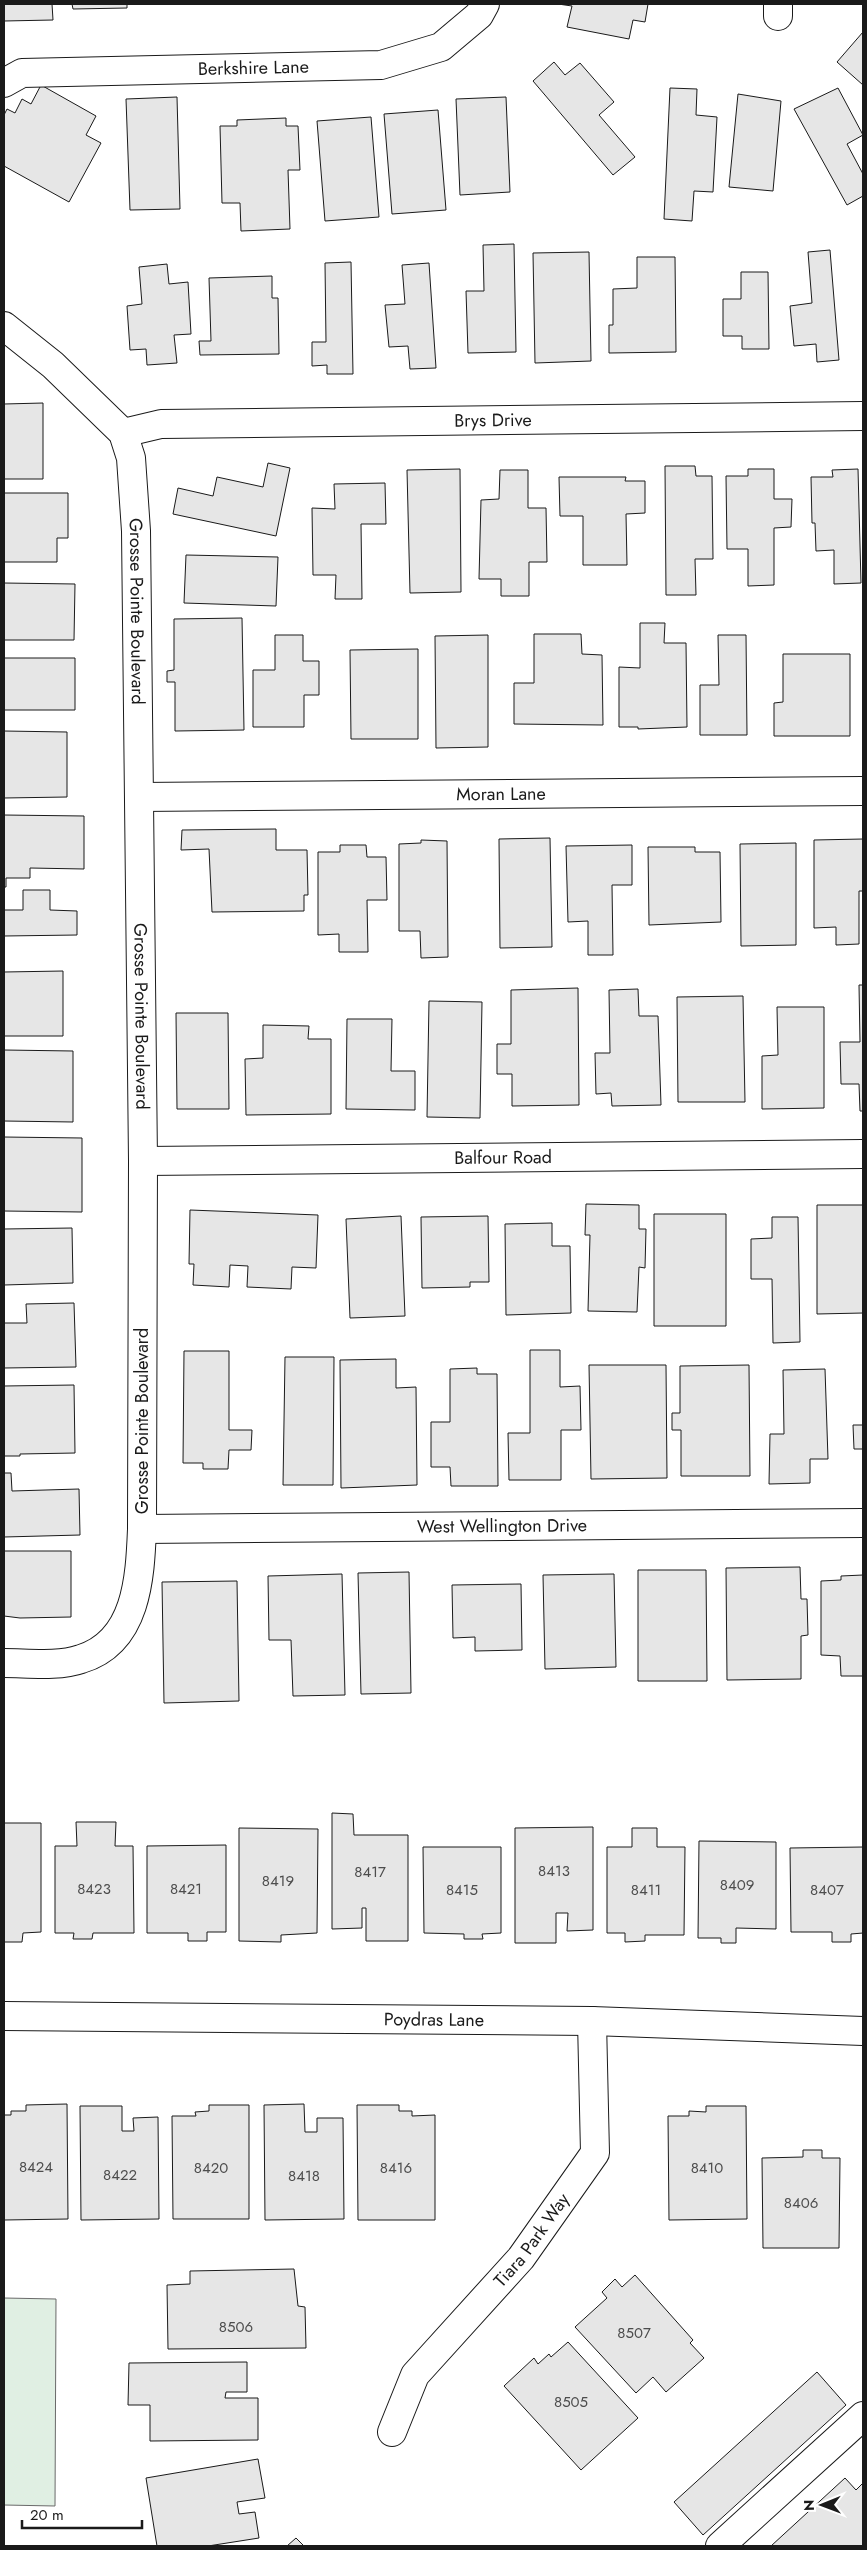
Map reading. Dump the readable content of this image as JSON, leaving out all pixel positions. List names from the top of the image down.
{
  "streets": {
    "street": [
      "Berkshire Lane",
      "Brys Drive",
      "Grosse Pointe Boulevard",
      "Moran Lane",
      "Balfour Road",
      "West Wellington Drive",
      "Poydras Lane",
      "Tiara Park Way"
    ]
  },
  "crossings": [
    ["Brys Drive", "Grosse Pointe Boulevard"],
    ["Grosse Pointe Boulevard", "Moran Lane"],
    ["Grosse Pointe Boulevard", "Balfour Road"],
    ["Grosse Pointe Boulevard", "West Wellington Drive"],
    ["Poydras Lane", "Tiara Park Way"]
  ],
  "house_numbers": [
    "8413",
    "8417",
    "8419",
    "8409",
    "8423",
    "8421",
    "8415",
    "8411",
    "8407",
    "8424",
    "8420",
    "8416",
    "8410",
    "8422",
    "8418",
    "8406",
    "8506",
    "8507",
    "8505"
  ],
  "scale_bar": "20 m",
  "north": "left"
}
